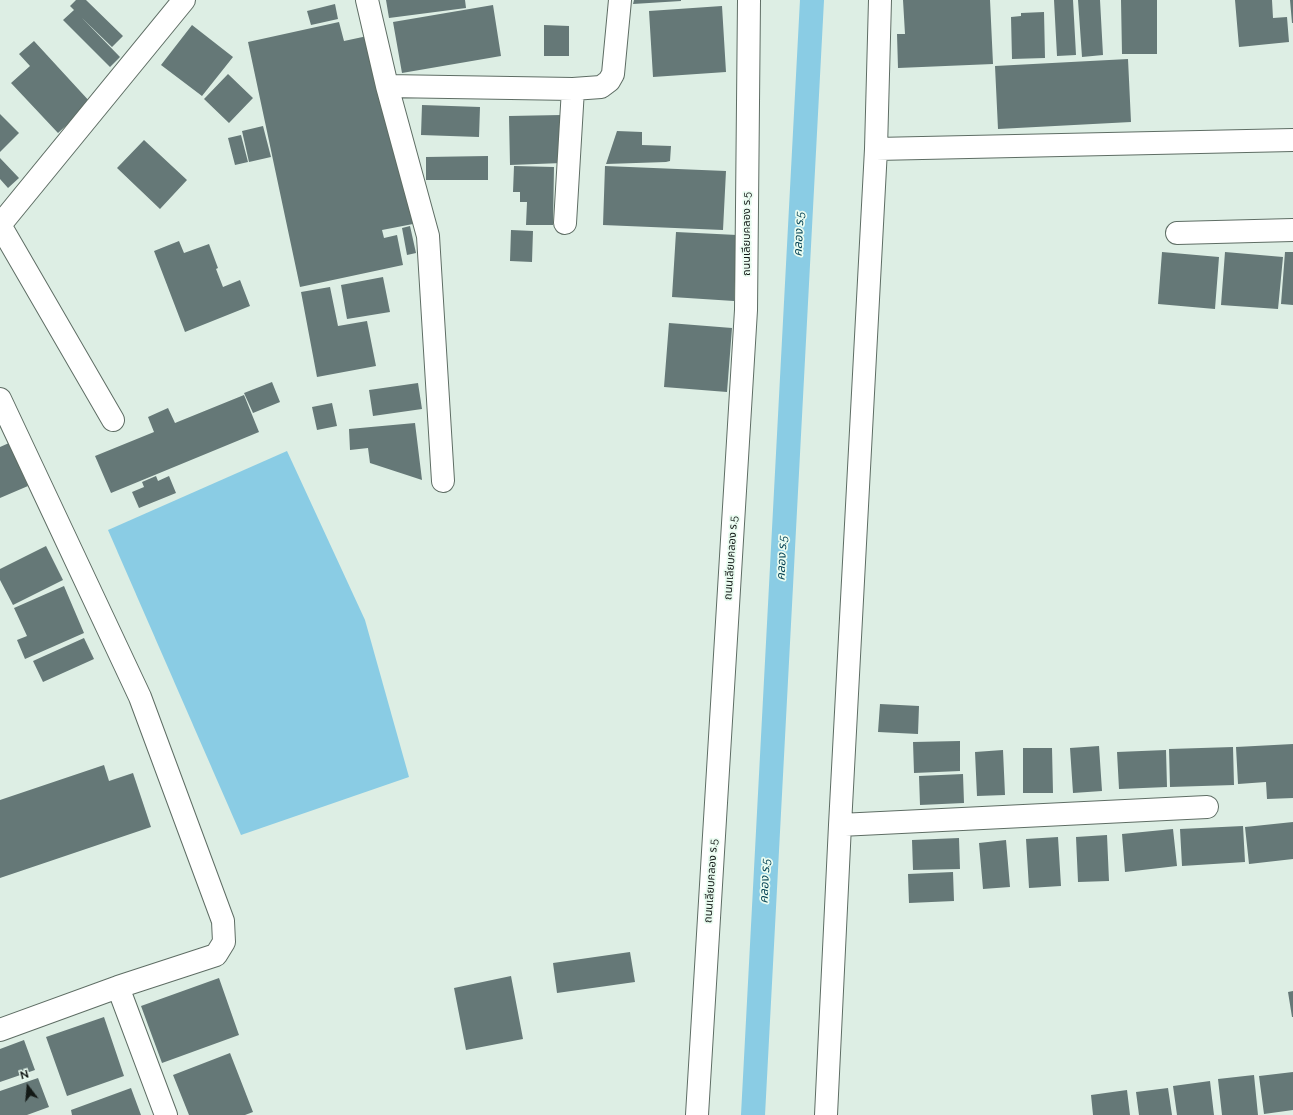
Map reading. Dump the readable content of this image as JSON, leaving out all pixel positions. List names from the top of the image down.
{
  "streets": {
    "street": ["ถนนเลียบคลอง ร.5"]
  },
  "water": ["คลอง ร.5"],
  "north": "top"
}
